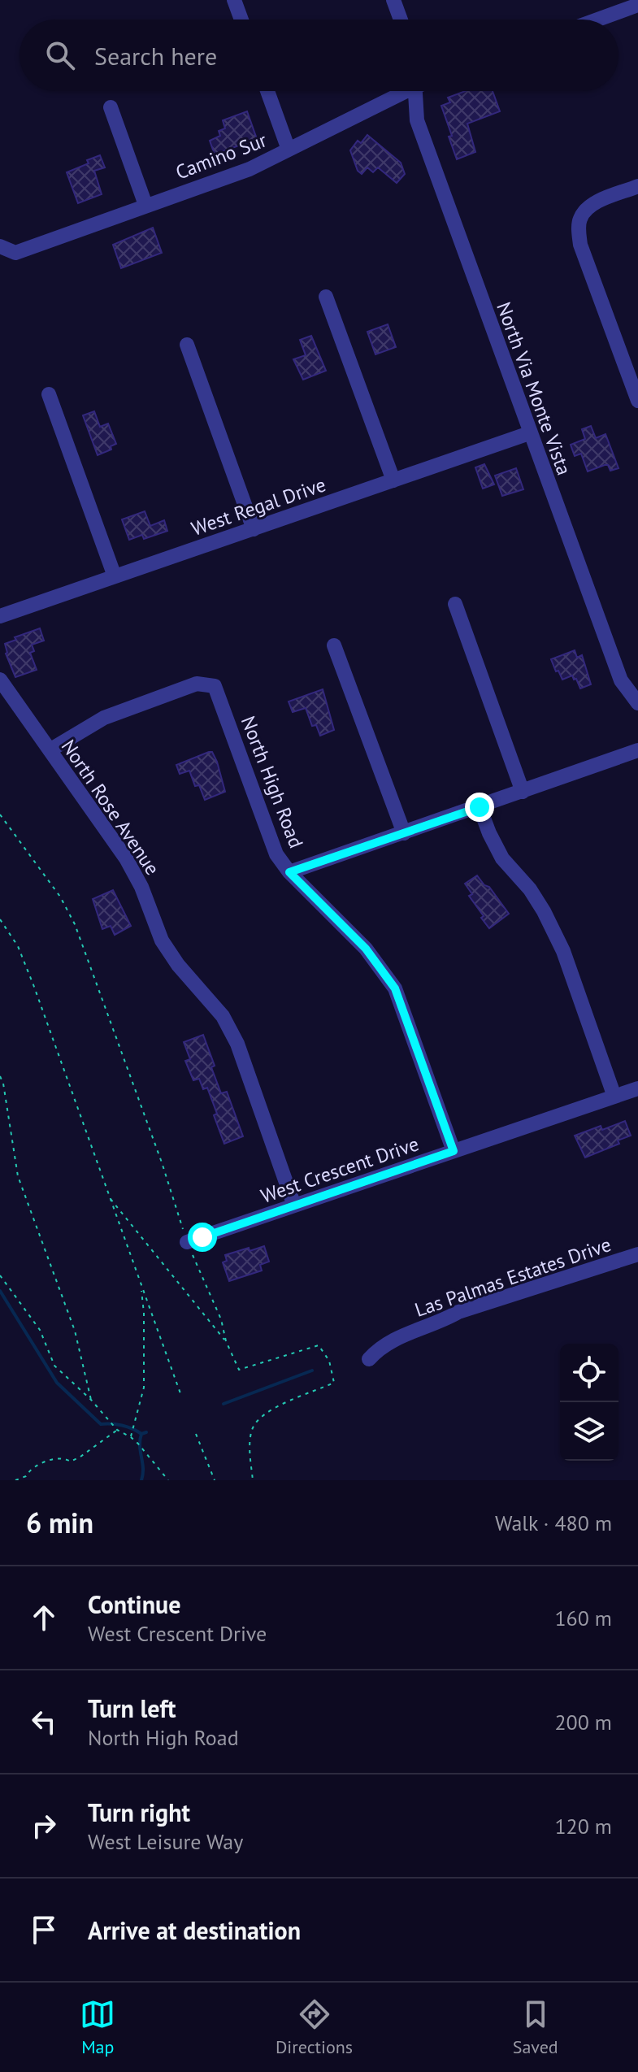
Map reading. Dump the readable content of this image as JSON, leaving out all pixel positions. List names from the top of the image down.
{
  "streets": {
    "street": [
      "Camino Sur",
      "North Via Monte Vista",
      "West Regal Drive",
      "North High Road",
      "North Rose Avenue",
      "West Crescent Drive",
      "Las Palmas Estates Drive"
    ]
  },
  "crossings": [
    ["North Via Monte Vista", "West Regal Drive"],
    ["North High Road", "North Rose Avenue"],
    ["North High Road", "West Crescent Drive"],
    ["North Rose Avenue", "West Crescent Drive"]
  ],
  "page": {
    "search": "Search here",
    "heading": ["6 min", "Walk · 480 m"],
    "list": [
      ["Continue", "West Crescent Drive", "160 m"],
      ["Turn left", "North High Road", "200 m"],
      ["Turn right", "West Leisure Way", "120 m"],
      "Arrive at destination"
    ],
    "nav": ["Map", "Directions", "Saved"]
  }
}
